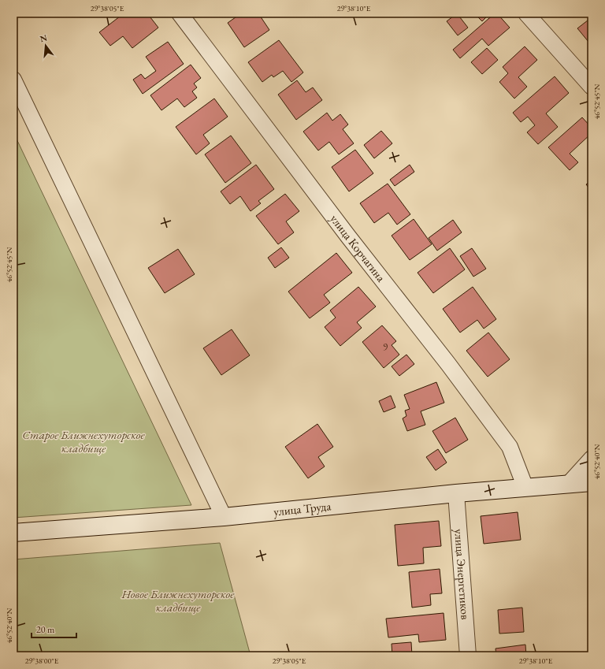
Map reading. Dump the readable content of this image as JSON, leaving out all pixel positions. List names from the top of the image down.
{
  "streets": {
    "street": ["улица Корчагина", "улица Труда", "улица Энергетиков"]
  },
  "crossings": [
    ["улица Корчагина", "улица Труда"],
    ["улица Труда", "улица Энергетиков"]
  ],
  "parks": ["Старое Ближнехуторское кладбище", "Новое Ближнехуторское кладбище"],
  "house_numbers": ["9"],
  "scale_bar": "20 m",
  "north": "top",
  "coordinates": [
    "29°38'05\"E",
    "29°38'10\"E",
    "46°52'45\"N",
    "46°52'40\"N",
    "29°38'00\"E"
  ]
}
